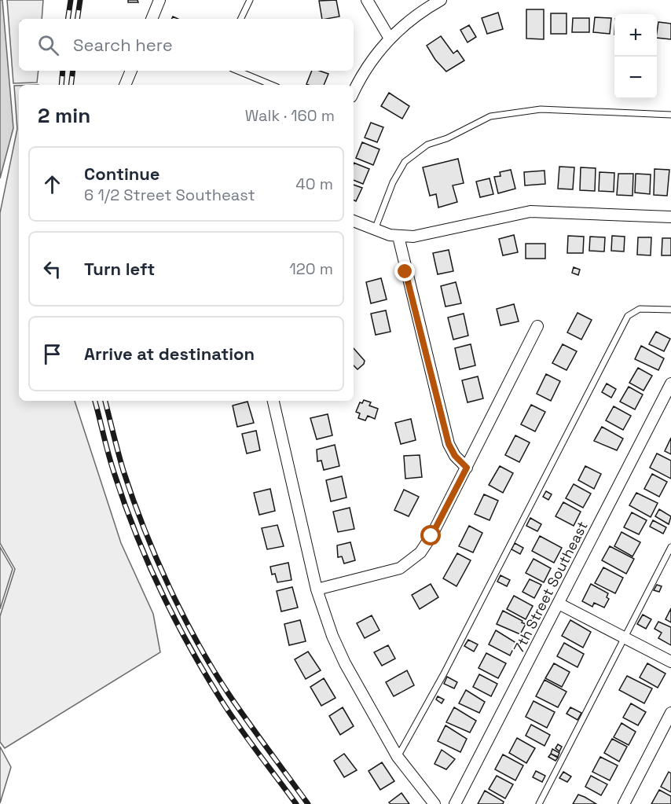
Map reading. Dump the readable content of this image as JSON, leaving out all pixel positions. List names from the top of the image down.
{
  "streets": {
    "street": ["7th Street Southeast"]
  },
  "page": {
    "map_buttons": ["+", "−"],
    "search": "Search here",
    "heading": ["2 min", "Walk · 160 m"],
    "list": [
      ["Continue", "6 1/2 Street Southeast", "40 m"],
      ["Turn left", "120 m"],
      "Arrive at destination"
    ]
  }
}
